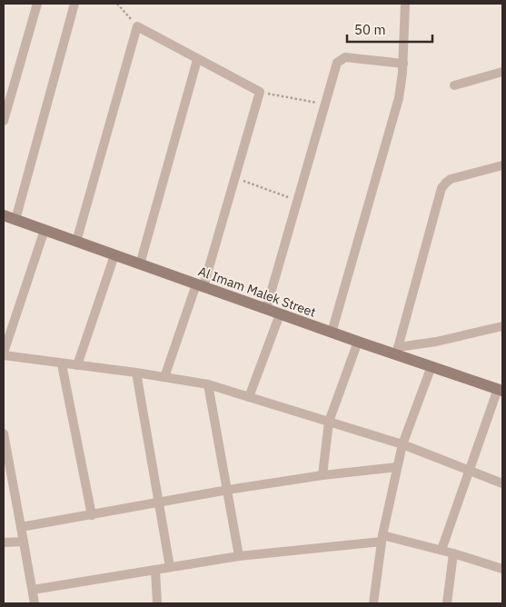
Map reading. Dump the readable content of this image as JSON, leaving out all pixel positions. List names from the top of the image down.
{
  "streets": {
    "street": ["Al Imam Malek Street"]
  },
  "scale_bar": "50 m"
}
